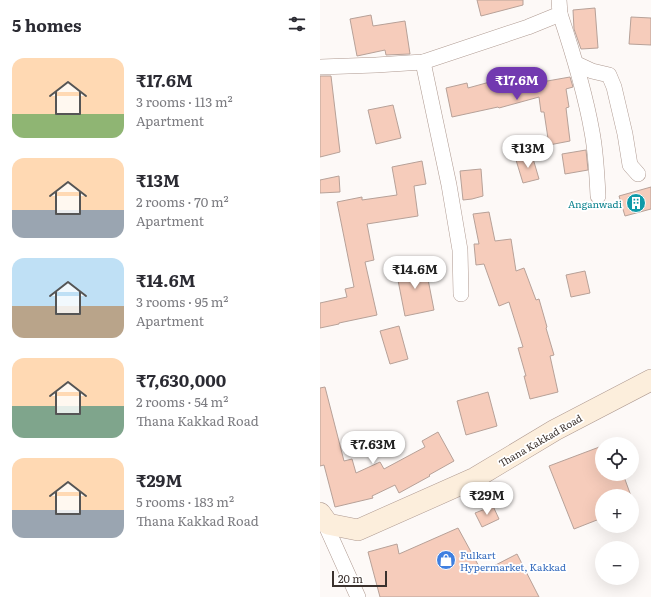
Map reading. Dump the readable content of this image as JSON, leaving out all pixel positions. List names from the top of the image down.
{
  "streets": {
    "main road": ["Thana Kakkad Road"]
  },
  "places": {
    "building": ["Anganwadi"],
    "shop": ["Fulkart Hypermarket, Kakkad"]
  },
  "scale_bar": "20 m",
  "page": {
    "heading": "5 homes",
    "list": [
      {
        "name": "₹17.6M",
        "note": "3 rooms · 113 m² · Apartment"
      },
      {
        "name": "₹13M",
        "note": "2 rooms · 70 m² · Apartment"
      },
      {
        "name": "₹14.6M",
        "note": "3 rooms · 95 m² · Apartment"
      },
      {
        "name": "₹7,630,000",
        "note": "2 rooms · 54 m² · Thana Kakkad Road"
      },
      {
        "name": "₹29M",
        "note": "5 rooms · 183 m² · Thana Kakkad Road"
      }
    ],
    "price": [
      "₹17.6M",
      "₹13M",
      "₹14.6M",
      "₹7.63M",
      "₹29M"
    ],
    "map_buttons": ["+", "−"],
    "scale": "20 m"
  }
}
